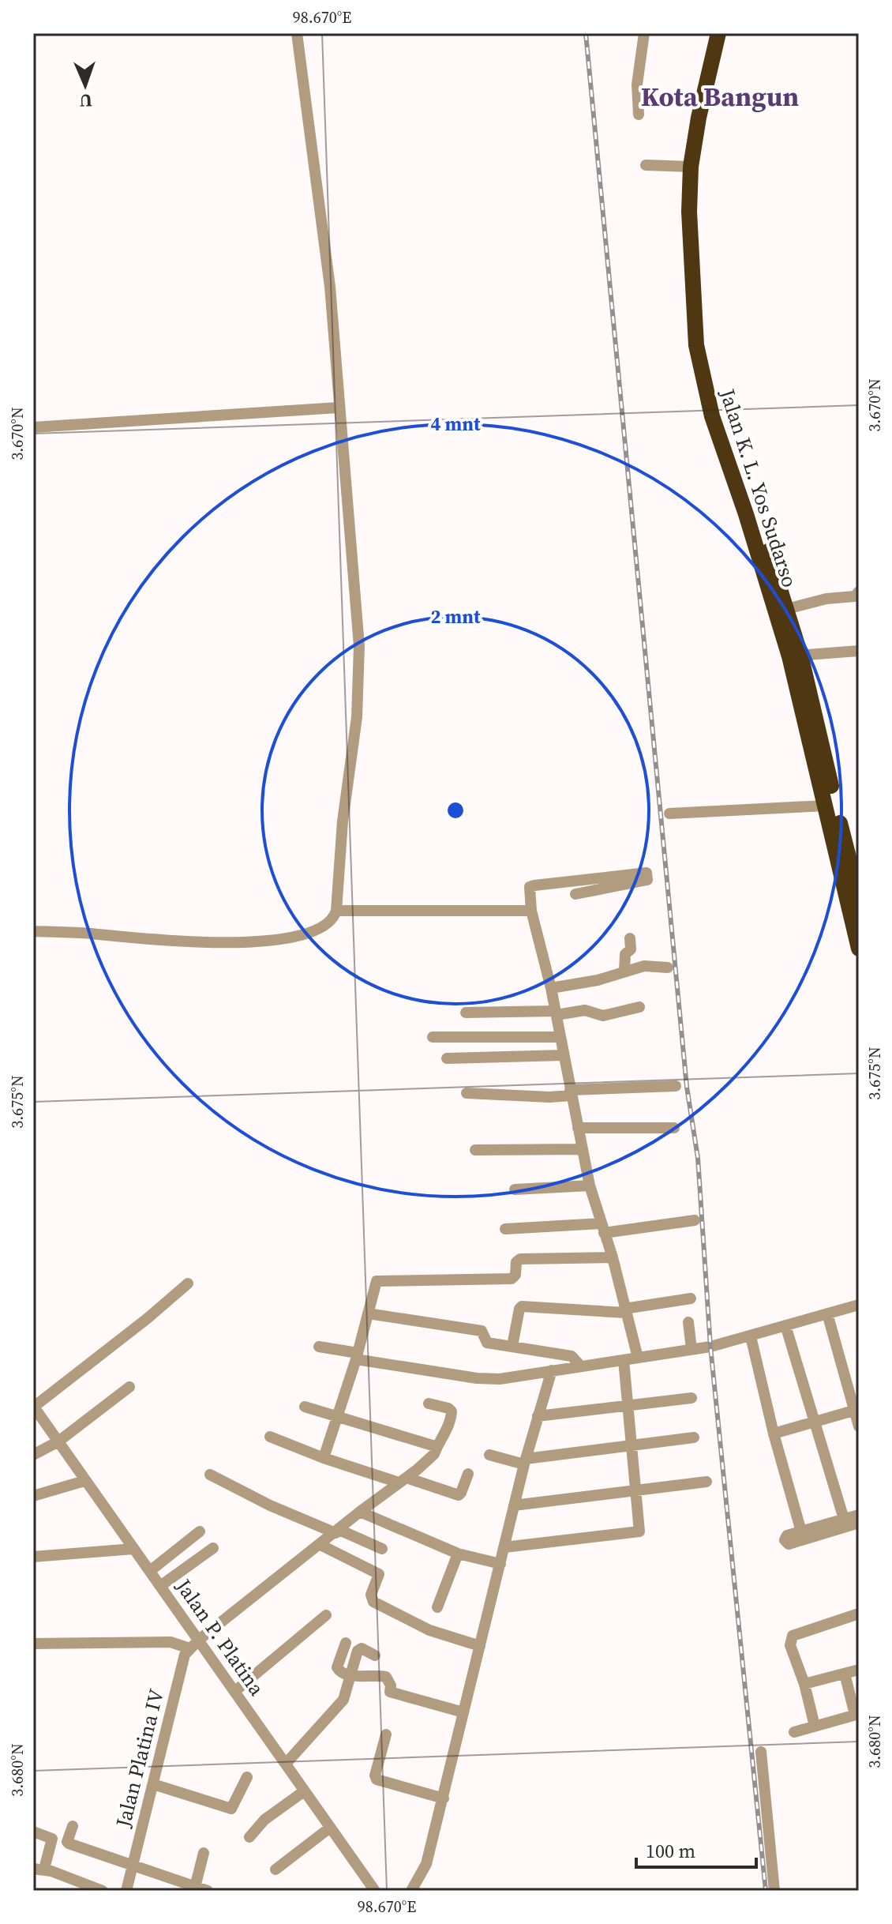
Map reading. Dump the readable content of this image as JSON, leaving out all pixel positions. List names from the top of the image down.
{
  "streets": {
    "highway": ["Jalan K. L. Yos Sudarso"],
    "street": ["Jalan P. Platina", "Jalan Platina IV"]
  },
  "crossings": [
    ["Jalan P. Platina", "Jalan Platina IV"]
  ],
  "districts": ["Kota Bangun"],
  "scale_bar": "100 m",
  "north": "bottom",
  "coordinates": [
    "98.670°E",
    "3.670°N",
    "3.675°N",
    "3.680°N"
  ],
  "rings": ["4 mnt", "2 mnt"]
}
